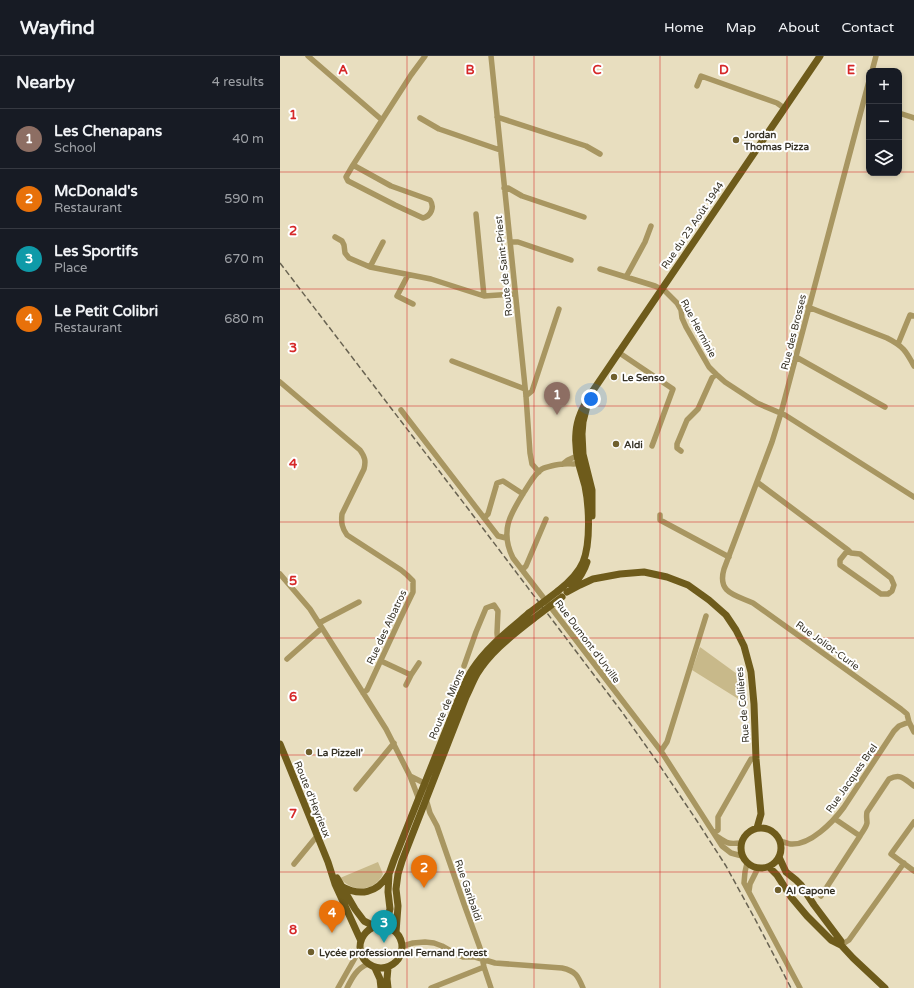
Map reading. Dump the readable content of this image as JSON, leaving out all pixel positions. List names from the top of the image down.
{
  "streets": {
    "main road": [
      "Rue du 23 Août 1944",
      "Route de Mions",
      "Rue de Collières",
      "Route d'Heyrieux"
    ],
    "street": [
      "Route de Saint-Priest",
      "Rue Herminie",
      "Rue des Brosses",
      "Rue des Albatros",
      "Rue Dumont d'Urville",
      "Rue Joliot-Curie",
      "Rue Jacques Brel",
      "Rue Garibaldi"
    ]
  },
  "crossings": [
    ["Rue du 23 Août 1944", "Rue Herminie"],
    ["Rue du 23 Août 1944", "Rue de Collières"],
    ["Rue Herminie", "Rue des Brosses"],
    ["Rue des Brosses", "Rue Joliot-Curie"],
    ["Rue des Albatros", "Rue Garibaldi"],
    ["Rue Dumont d'Urville", "Rue de Collières"],
    ["Rue Dumont d'Urville", "Rue Jacques Brel"],
    ["Rue Joliot-Curie", "Rue Jacques Brel"],
    ["Route de Mions", "Route d'Heyrieux"],
    ["Route de Mions", "Rue Garibaldi"],
    ["Rue de Collières", "Rue Jacques Brel"]
  ],
  "places": [
    "Jordan Thomas Pizza",
    "Le Senso",
    "Aldi",
    "La Pizzell'",
    "Al Capone",
    "Lycée professionnel Fernand Forest"
  ],
  "page": {
    "header": "Wayfind",
    "nav": [
      "Home",
      "Map",
      "About",
      "Contact"
    ],
    "heading": ["Nearby", "4 results"],
    "map_buttons": ["+", "−"],
    "list": [
      {
        "mark": "1",
        "name": "Les Chenapans",
        "note": "School",
        "value": "40 m"
      },
      {
        "mark": "2",
        "name": "McDonald's",
        "note": "Restaurant",
        "value": "590 m"
      },
      {
        "mark": "3",
        "name": "Les Sportifs",
        "note": "Place",
        "value": "670 m"
      },
      {
        "mark": "4",
        "name": "Le Petit Colibri",
        "note": "Restaurant",
        "value": "680 m"
      }
    ],
    "pins": [
      "1",
      "2",
      "4",
      "3"
    ]
  },
  "grid": {
    "columns": [
      "A",
      "B",
      "C",
      "D",
      "E"
    ],
    "rows": [
      "1",
      "2",
      "3",
      "4",
      "5",
      "6",
      "7",
      "8"
    ]
  }
}
